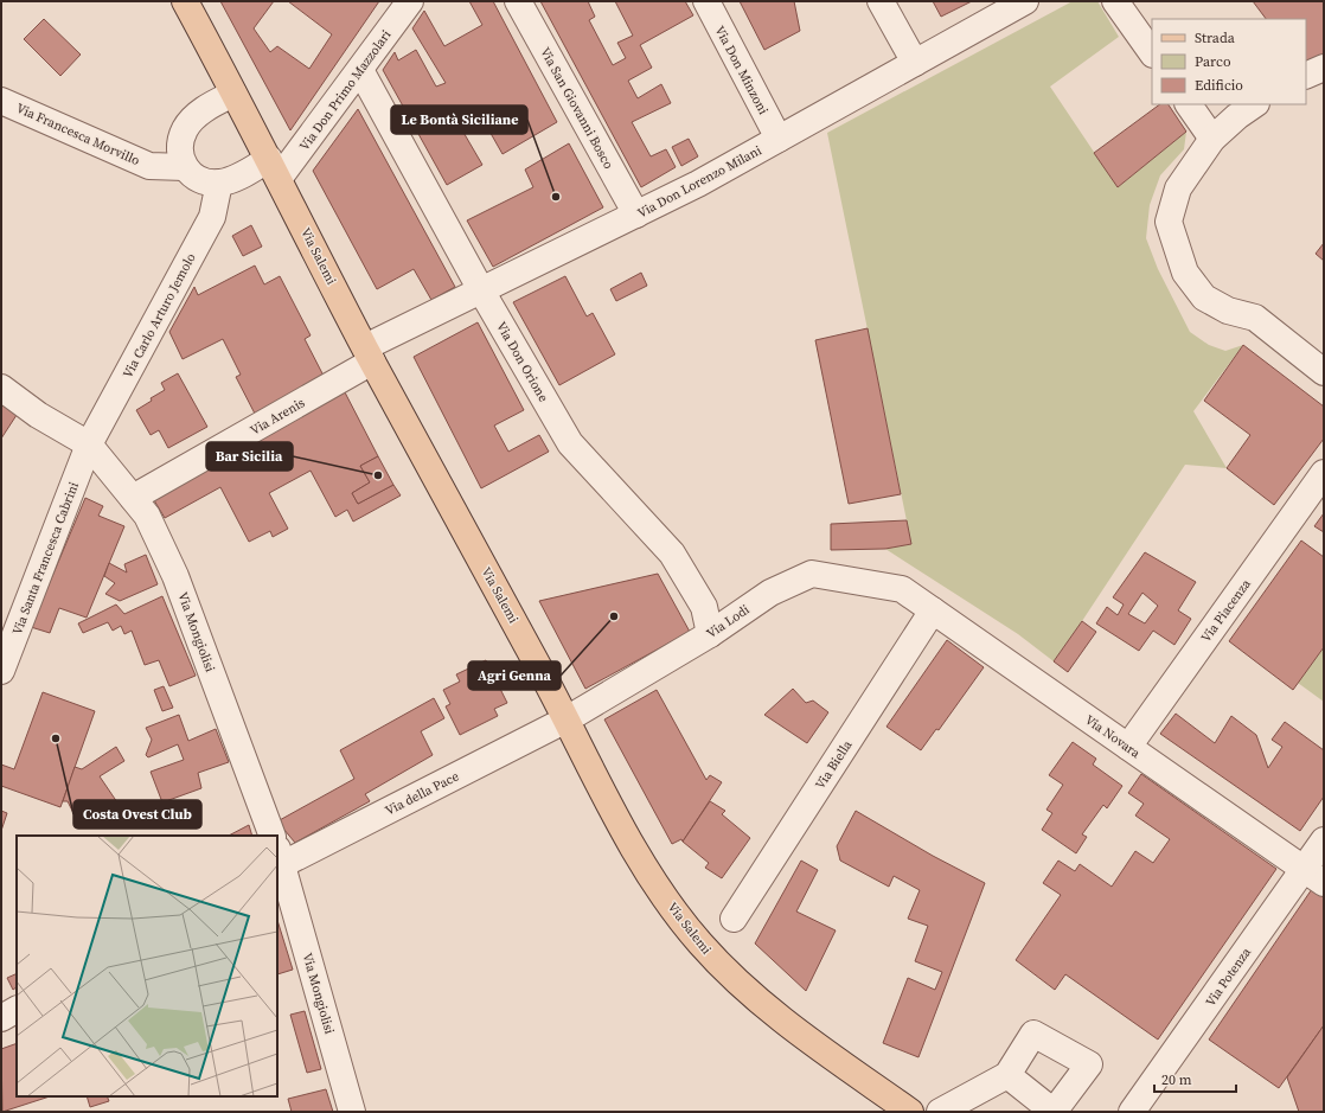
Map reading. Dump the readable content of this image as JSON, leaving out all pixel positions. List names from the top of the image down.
{
  "streets": {
    "main road": ["Via Salemi"],
    "street": [
      "Via Don Minzoni",
      "Via Don Primo Mazzolari",
      "Via San Giovanni Bosco",
      "Via Francesca Morvillo",
      "Via Don Lorenzo Milani",
      "Via Carlo Arturo Jemolo",
      "Via Don Orione",
      "Via Arenis",
      "Via Santa Francesca Cabrini",
      "Via Piacenza",
      "Via Lodi",
      "Via Mongiolisi",
      "Via Novara",
      "Via Biella",
      "Via della Pace",
      "Via Potenza"
    ]
  },
  "crossings": [
    ["Via Don Minzoni", "Via Don Lorenzo Milani"],
    ["Via Don Primo Mazzolari", "Via Salemi"],
    ["Via Don Primo Mazzolari", "Via Don Orione"],
    ["Via San Giovanni Bosco", "Via Don Lorenzo Milani"],
    ["Via Don Lorenzo Milani", "Via Salemi"],
    ["Via Don Lorenzo Milani", "Via Don Orione"],
    ["Via Don Lorenzo Milani", "Via Arenis"],
    ["Via Salemi", "Via Arenis"],
    ["Via Salemi", "Via Lodi"],
    ["Via Salemi", "Via della Pace"],
    ["Via Carlo Arturo Jemolo", "Via Santa Francesca Cabrini"],
    ["Via Carlo Arturo Jemolo", "Via Mongiolisi"],
    ["Via Don Orione", "Via Lodi"],
    ["Via Arenis", "Via Mongiolisi"],
    ["Via Santa Francesca Cabrini", "Via Mongiolisi"],
    ["Via Piacenza", "Via Novara"],
    ["Via Lodi", "Via Novara"],
    ["Via Lodi", "Via della Pace"],
    ["Via Mongiolisi", "Via della Pace"],
    ["Via Novara", "Via Biella"],
    ["Via Novara", "Via Potenza"]
  ],
  "places": [
    "Le Bontà Siciliane",
    "Bar Sicilia",
    "Agri Genna",
    "Costa Ovest Club"
  ],
  "legend": ["Strada", "Parco", "Edificio"],
  "scale_bar": "20 m"
}
